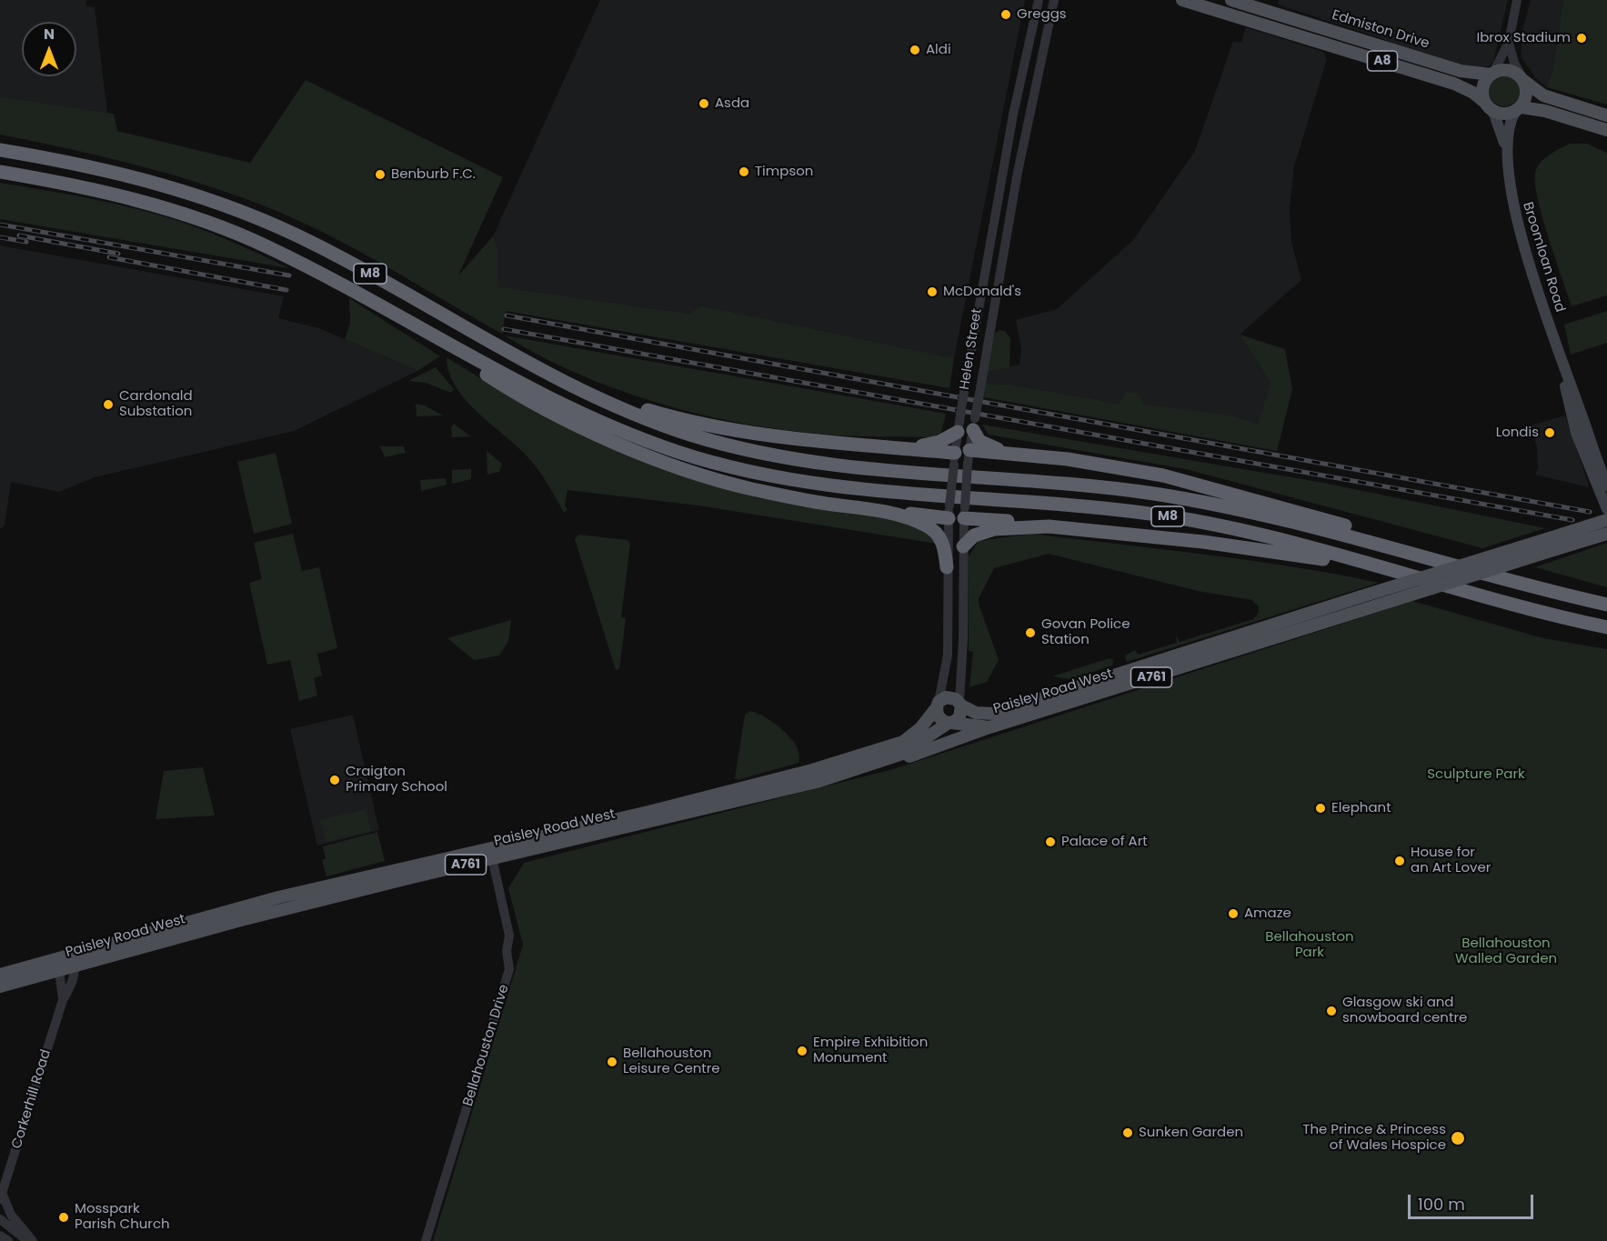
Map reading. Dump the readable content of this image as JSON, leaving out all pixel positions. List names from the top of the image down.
{
  "streets": {
    "highway": ["M8"],
    "main road": [
      "Edmiston Drive",
      "A8",
      "Broomloan Road",
      "A761",
      "Paisley Road West"
    ],
    "street": ["Helen Street", "Bellahouston Drive", "Corkerhill Road"]
  },
  "crossings": [
    ["Edmiston Drive", "Broomloan Road"],
    ["Helen Street", "Paisley Road West"],
    ["A761", "Paisley Road West"],
    ["Paisley Road West", "Bellahouston Drive"],
    ["Paisley Road West", "Corkerhill Road"]
  ],
  "parks": ["Sculpture Park", "Bellahouston Park", "Bellahouston Walled Garden"],
  "places": [
    "Greggs",
    "Ibrox Stadium",
    "Aldi",
    "Asda",
    "Timpson",
    "Benburb F.C.",
    "McDonald's",
    "Cardonald Substation",
    "Londis",
    "Govan Police Station",
    "Craigton Primary School",
    "Elephant",
    "Palace of Art",
    "House for an Art Lover",
    "Amaze",
    "Glasgow ski and snowboard centre",
    "Empire Exhibition Monument",
    "Bellahouston Leisure Centre",
    "Sunken Garden",
    "The Prince & Princess of Wales Hospice",
    "Mosspark Parish Church"
  ],
  "scale_bar": "100 m",
  "north": "top"
}
